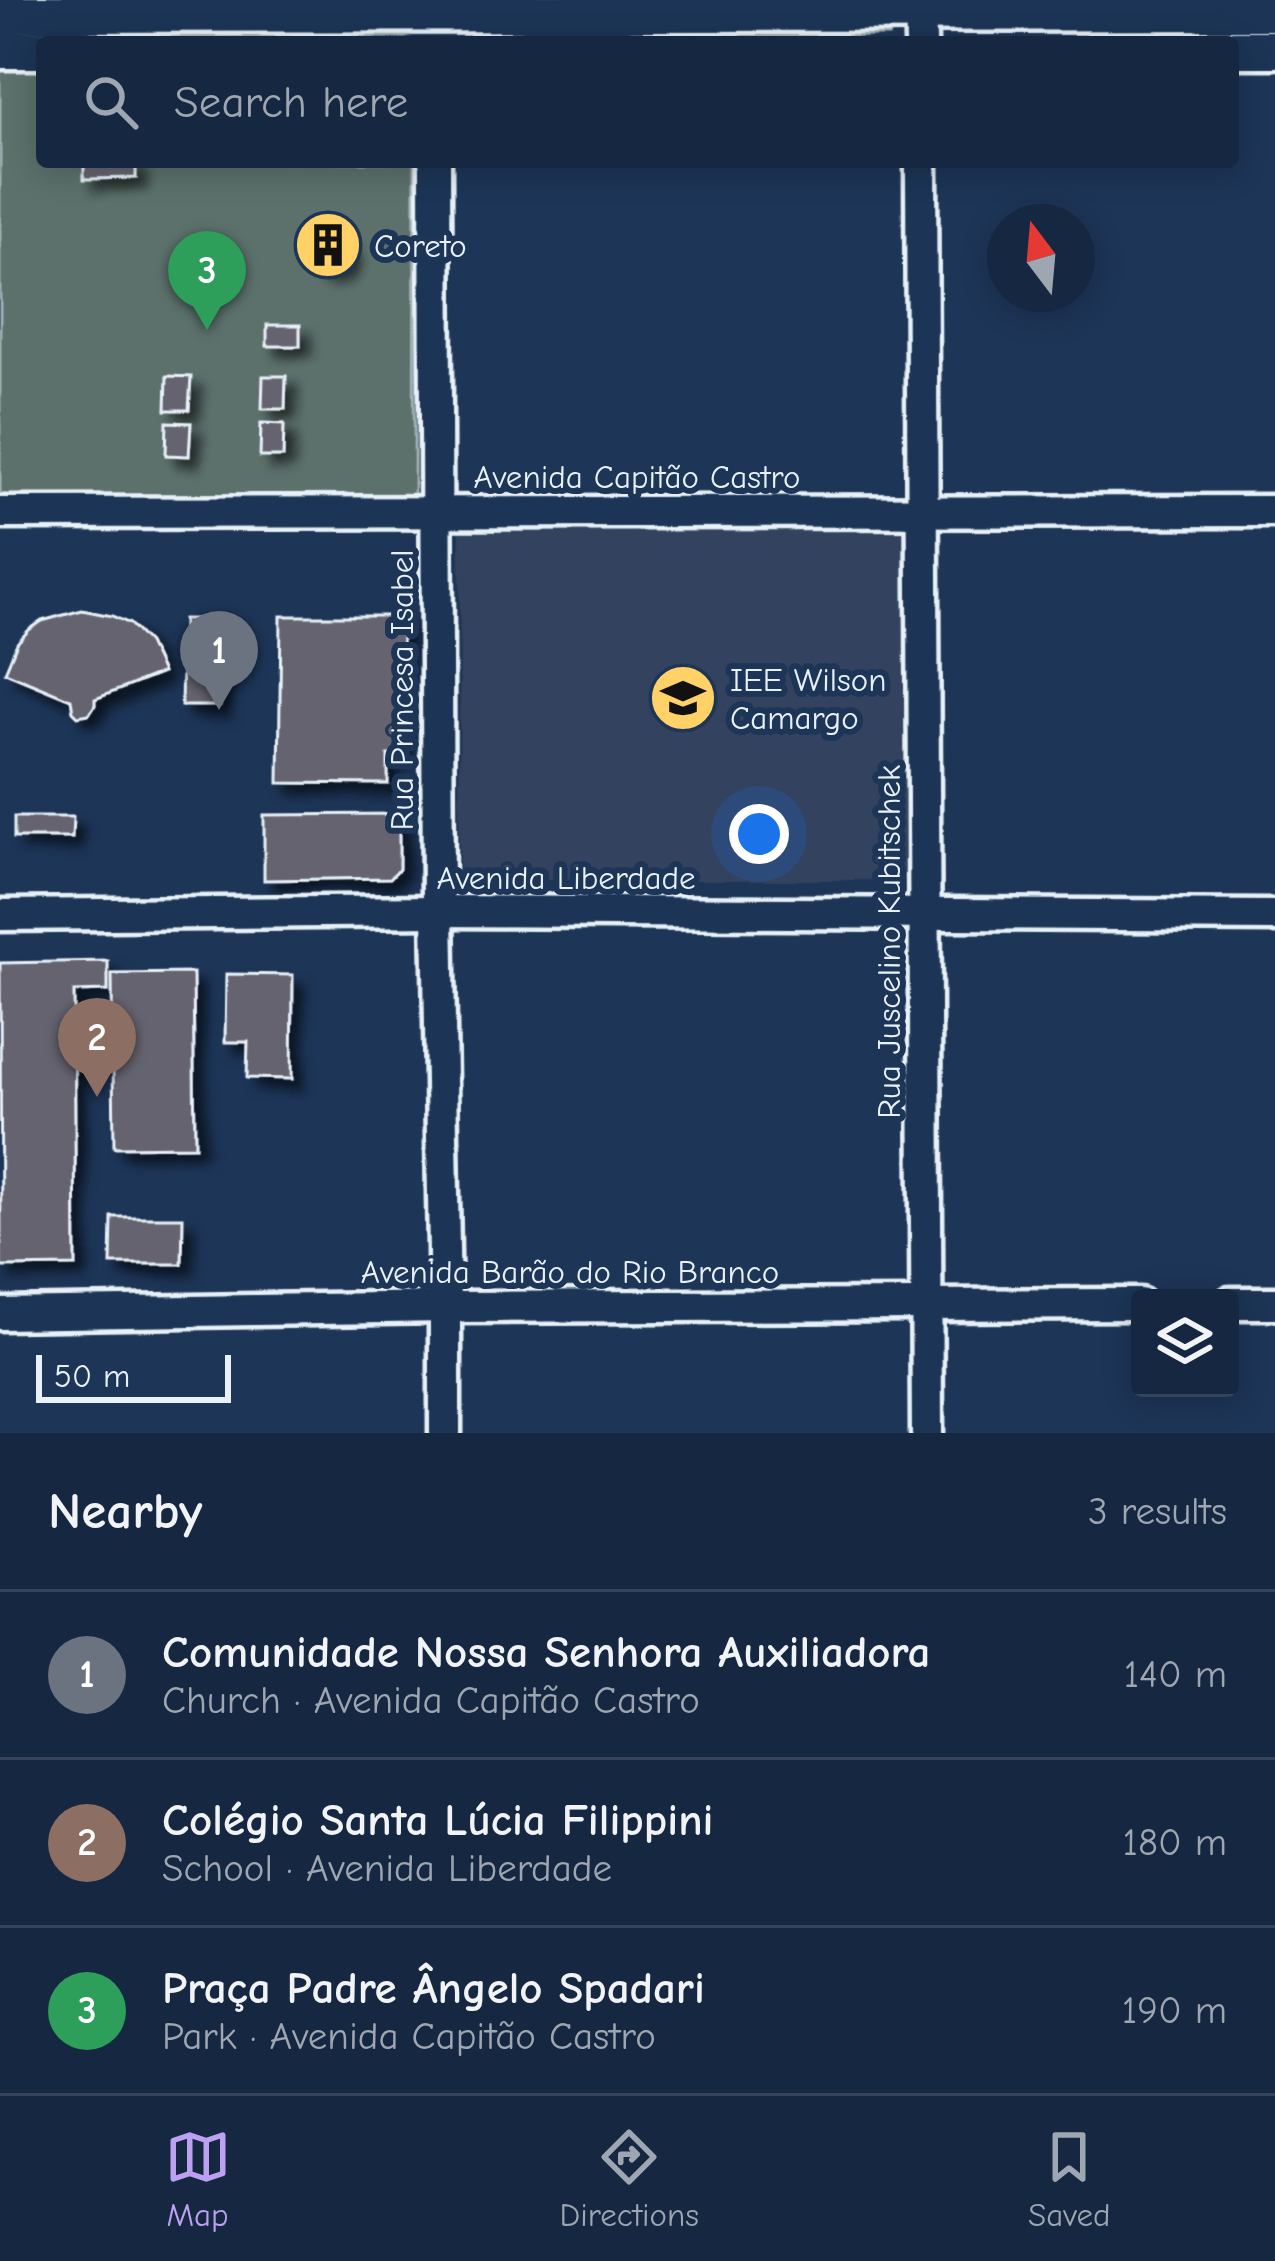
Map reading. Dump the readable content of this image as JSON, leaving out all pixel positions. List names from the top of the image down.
{
  "streets": {
    "street": [
      "Avenida Capitão Castro",
      "Rua Princesa Isabel",
      "Avenida Liberdade",
      "Rua Juscelino Kubitschek",
      "Avenida Barão do Rio Branco"
    ]
  },
  "crossings": [
    ["Avenida Capitão Castro", "Rua Princesa Isabel"],
    ["Avenida Capitão Castro", "Rua Juscelino Kubitschek"],
    ["Rua Princesa Isabel", "Avenida Liberdade"],
    ["Rua Princesa Isabel", "Avenida Barão do Rio Branco"],
    ["Avenida Liberdade", "Rua Juscelino Kubitschek"],
    ["Rua Juscelino Kubitschek", "Avenida Barão do Rio Branco"]
  ],
  "places": {
    "building": ["Coreto"],
    "school or university": ["IEE Wilson Camargo"]
  },
  "scale_bar": "50 m",
  "north": "top",
  "page": {
    "search": "Search here",
    "pins": ["3", "1", "2"],
    "scale": "50 m",
    "heading": ["Nearby", "3 results"],
    "list": [
      {
        "mark": "1",
        "name": "Comunidade Nossa Senhora Auxiliadora",
        "note": "Church · Avenida Capitão Castro",
        "value": "140 m"
      },
      {
        "mark": "2",
        "name": "Colégio Santa Lúcia Filippini",
        "note": "School · Avenida Liberdade",
        "value": "180 m"
      },
      {
        "mark": "3",
        "name": "Praça Padre Ângelo Spadari",
        "note": "Park · Avenida Capitão Castro",
        "value": "190 m"
      }
    ],
    "nav": ["Map", "Directions", "Saved"]
  }
}
